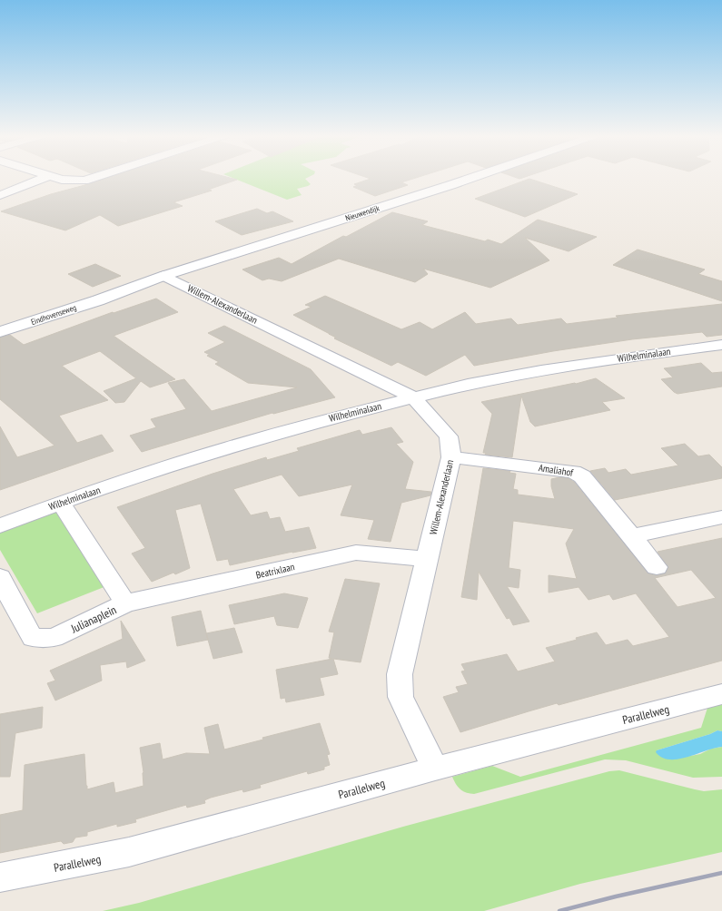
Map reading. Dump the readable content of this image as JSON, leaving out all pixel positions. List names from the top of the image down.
{
  "streets": {
    "main road": ["Nieuwendijk", "Eindhovenseweg"],
    "street": [
      "Willem-Alexanderlaan",
      "Wilhelminalaan",
      "Amaliahof",
      "Beatrixlaan",
      "Julianaplein",
      "Parallelweg"
    ]
  },
  "crossings": [
    ["Nieuwendijk", "Willem-Alexanderlaan"],
    ["Nieuwendijk", "Eindhovenseweg"],
    ["Willem-Alexanderlaan", "Eindhovenseweg"],
    ["Willem-Alexanderlaan", "Wilhelminalaan"],
    ["Willem-Alexanderlaan", "Amaliahof"],
    ["Willem-Alexanderlaan", "Beatrixlaan"],
    ["Willem-Alexanderlaan", "Parallelweg"],
    ["Wilhelminalaan", "Julianaplein"],
    ["Beatrixlaan", "Julianaplein"]
  ]
}
